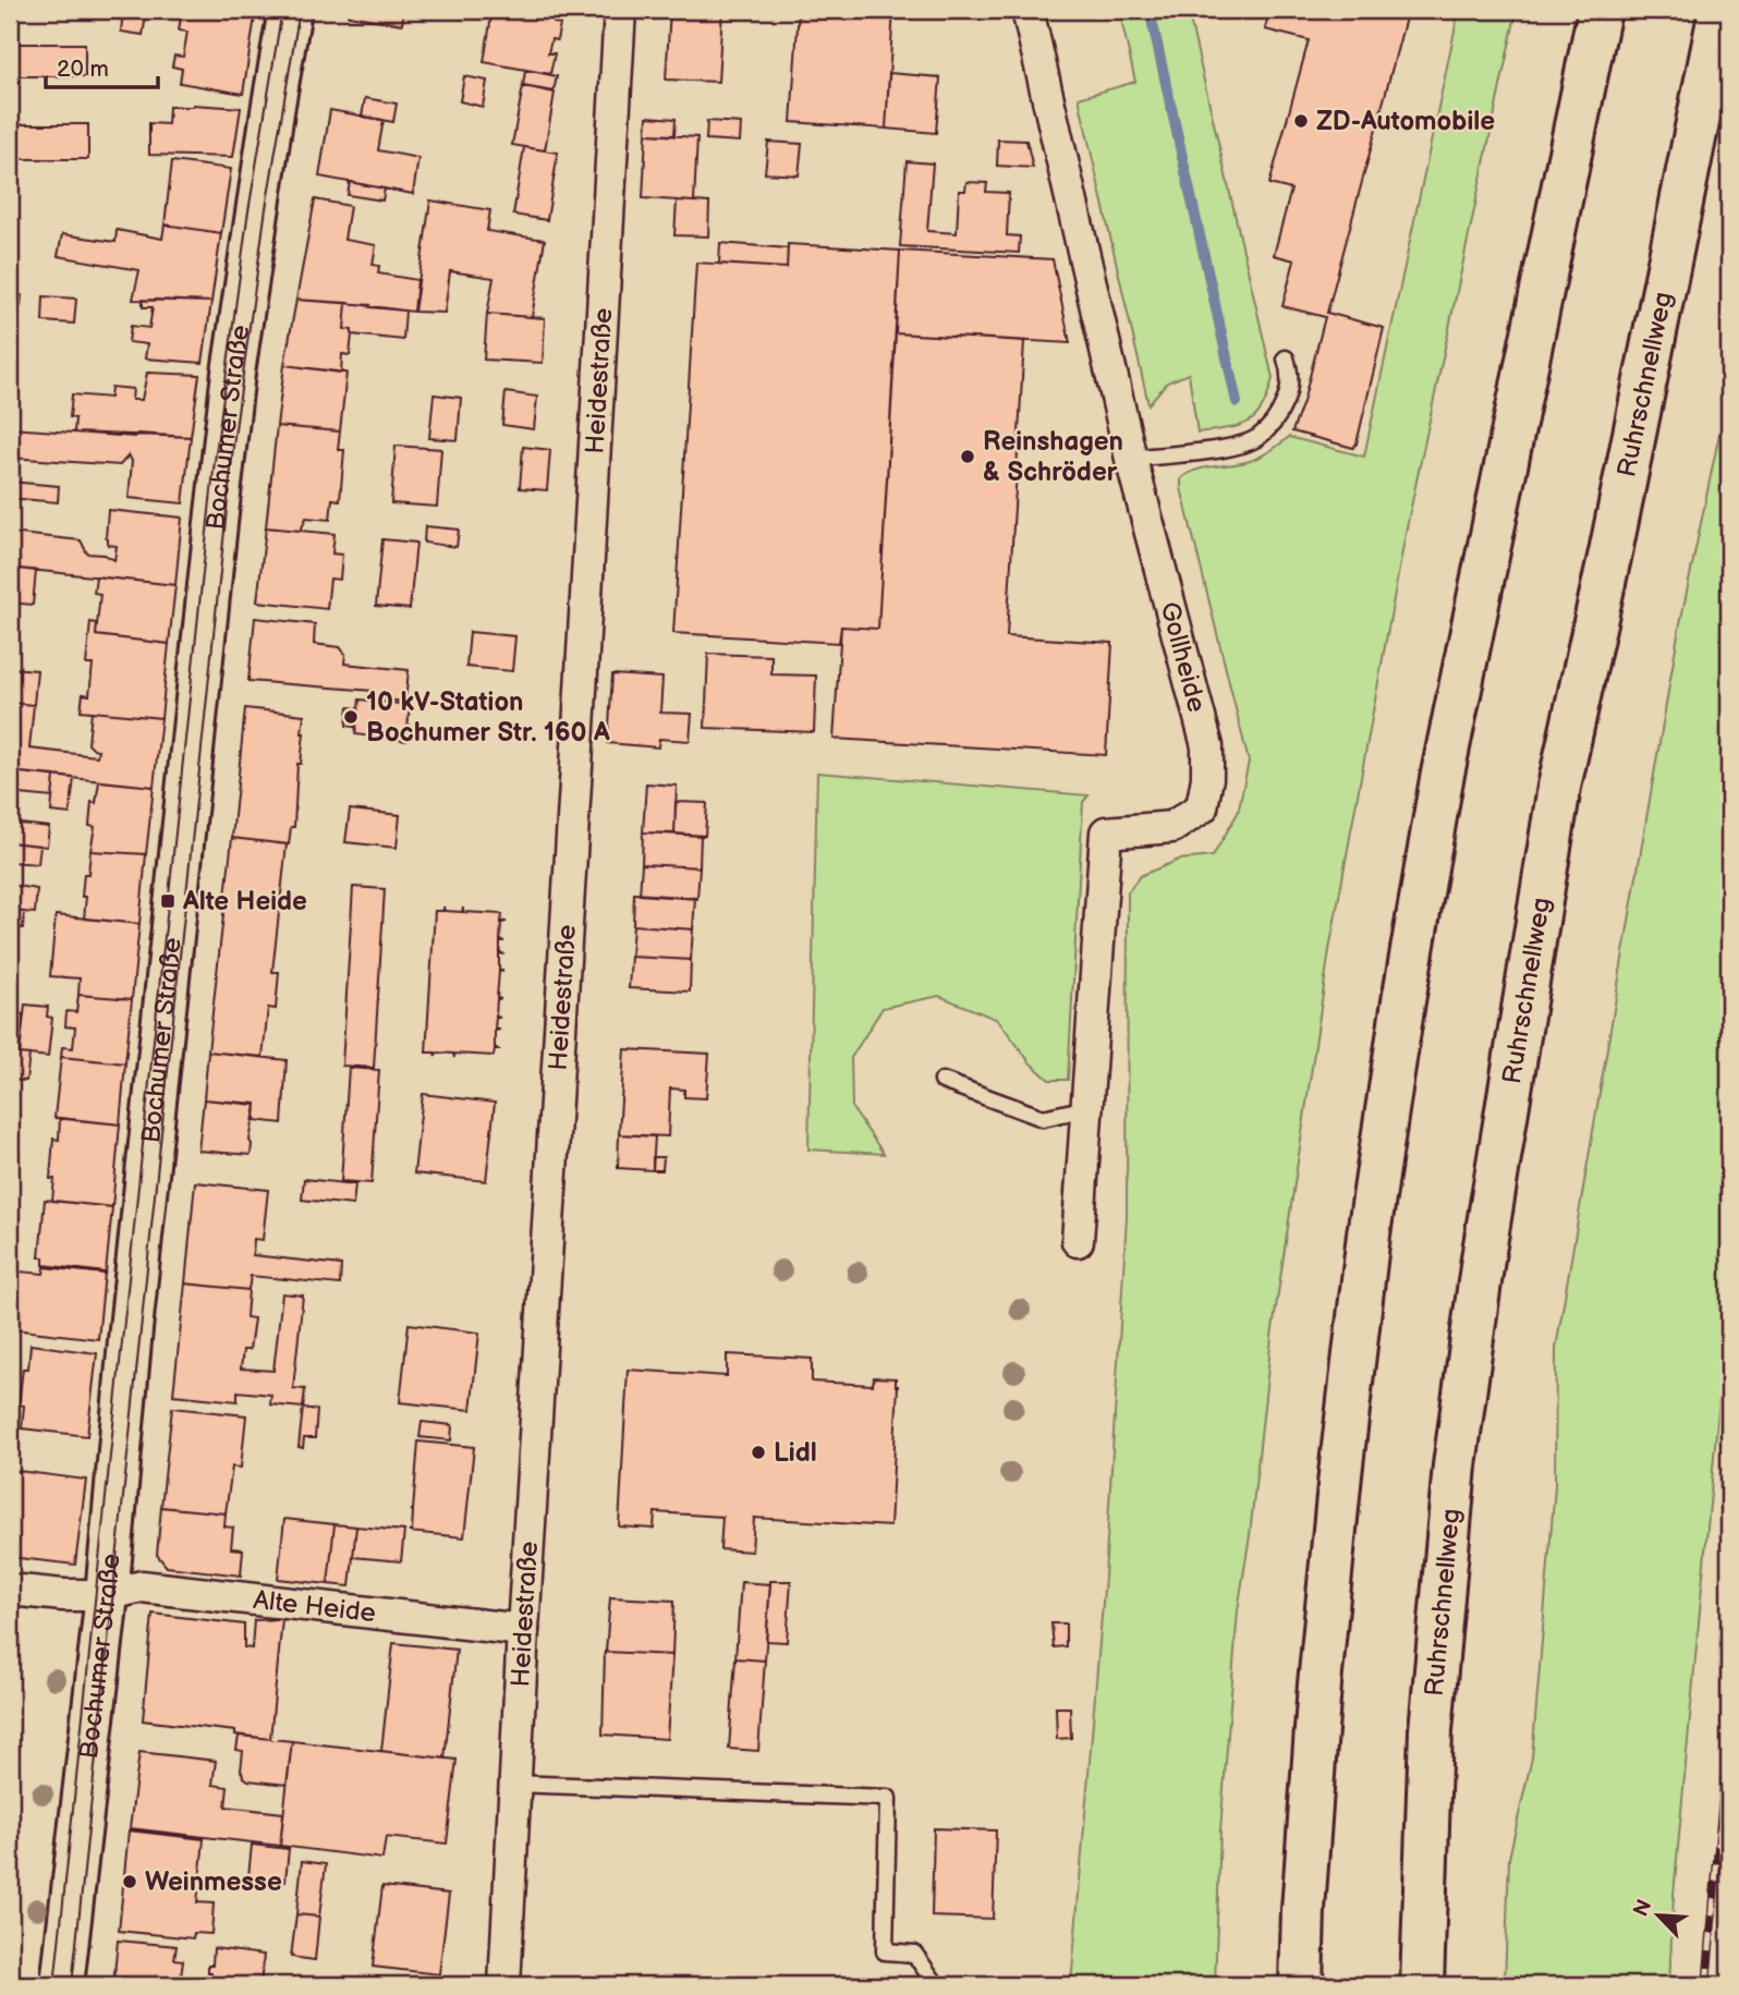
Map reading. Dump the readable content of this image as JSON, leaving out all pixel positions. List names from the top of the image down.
{
  "streets": {
    "main road": ["Ruhrschnellweg", "Bochumer Straße"],
    "street": ["Heidestraße", "Gollheide", "Alte Heide"]
  },
  "crossings": [
    ["Heidestraße", "Alte Heide"],
    ["Bochumer Straße", "Alte Heide"]
  ],
  "places": {
    "other": [
      "ZD-Automobile",
      "Reinshagen & Schröder",
      "10 kV-Station Bochumer Str. 160 A",
      "Lidl",
      "Weinmesse"
    ],
    "transit": ["Alte Heide"]
  },
  "scale_bar": "20 m",
  "north": "top left"
}
